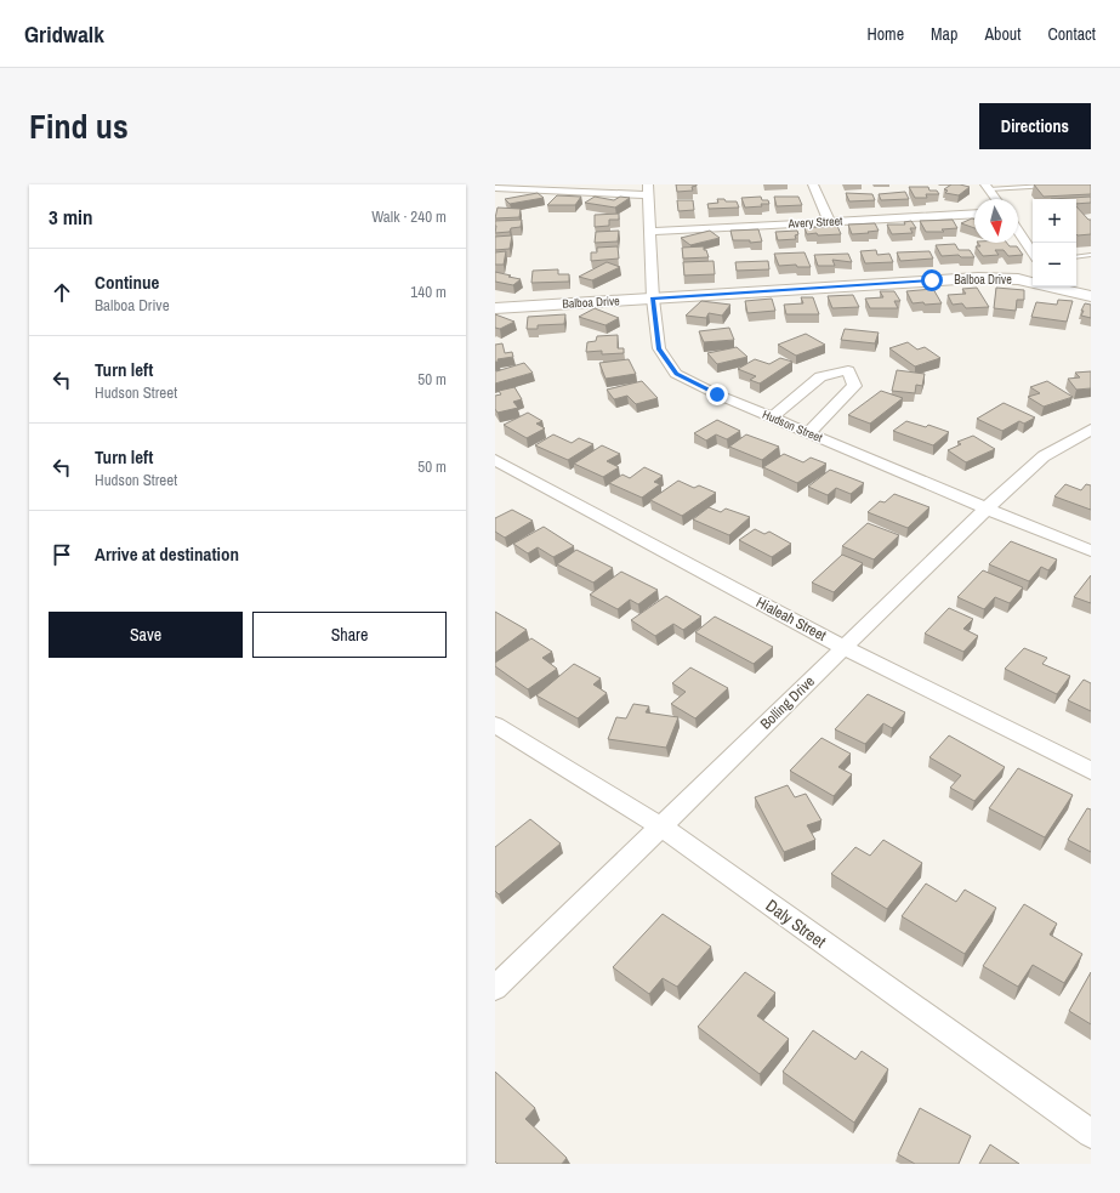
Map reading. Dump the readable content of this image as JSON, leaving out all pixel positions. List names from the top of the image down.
{
  "streets": {
    "street": [
      "Avery Street",
      "Balboa Drive",
      "Hudson Street",
      "Hialeah Street",
      "Bolling Drive",
      "Daly Street"
    ]
  },
  "crossings": [
    ["Avery Street", "Hudson Street"],
    ["Balboa Drive", "Hudson Street"],
    ["Hudson Street", "Bolling Drive"],
    ["Hialeah Street", "Bolling Drive"],
    ["Bolling Drive", "Daly Street"]
  ],
  "north": "bottom",
  "page": {
    "header": "Gridwalk",
    "nav": [
      "Home",
      "Map",
      "About",
      "Contact"
    ],
    "title": "Find us",
    "buttons": [
      "Directions",
      ["Save", "Share"]
    ],
    "heading": ["3 min", "Walk · 240 m"],
    "map_buttons": ["+", "−"],
    "list": [
      ["Continue", "Balboa Drive", "140 m"],
      ["Turn left", "Hudson Street", "50 m"],
      ["Turn left", "Hudson Street", "50 m"],
      "Arrive at destination"
    ]
  }
}
